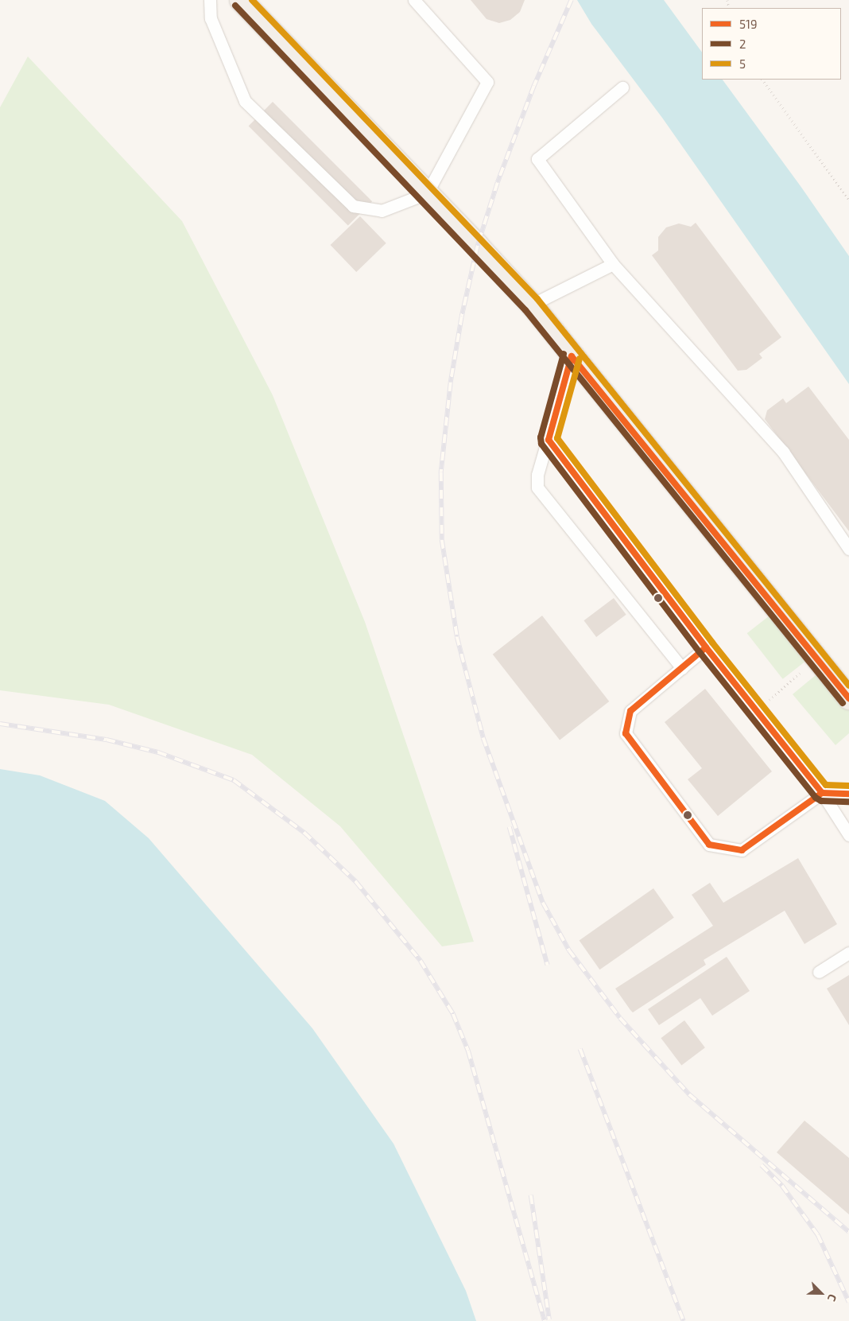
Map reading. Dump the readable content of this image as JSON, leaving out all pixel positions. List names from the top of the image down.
{
  "lines": ["transit line 5", "transit line 2", "transit line 519"],
  "legend": ["519", "2", "5"],
  "north": "bottom right"
}
